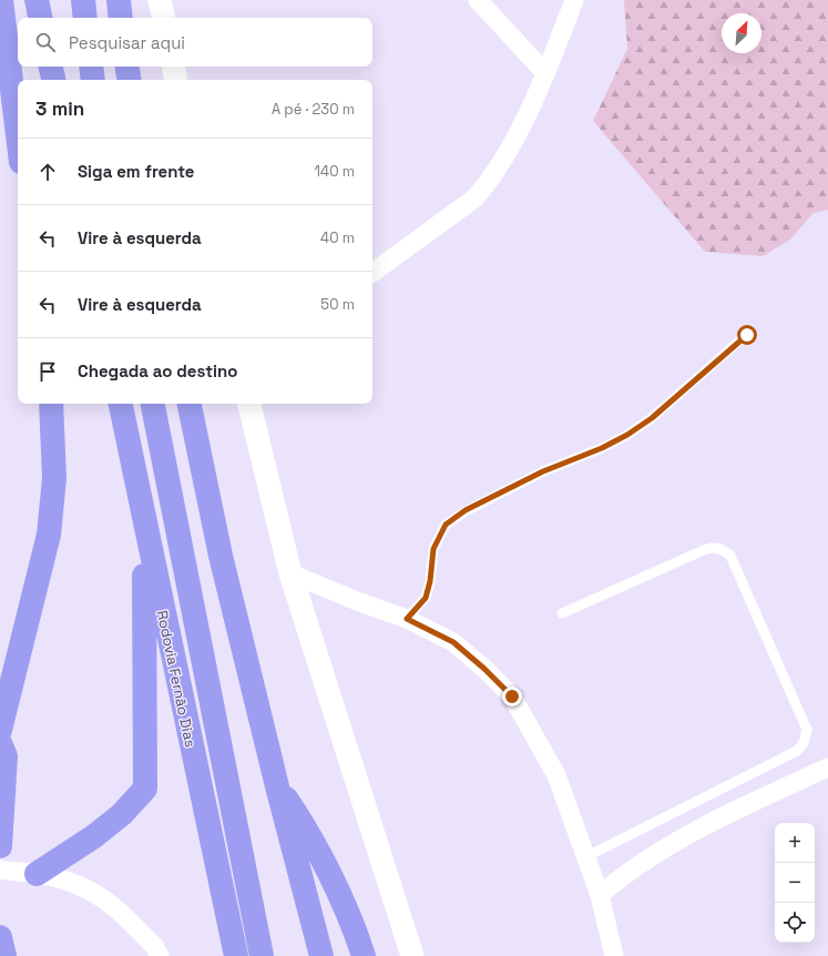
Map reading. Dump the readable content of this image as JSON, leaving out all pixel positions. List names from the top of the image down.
{
  "streets": {
    "highway": ["Rodovia Fernão Dias"]
  },
  "north": "top right",
  "page": {
    "search": "Pesquisar aqui",
    "heading": ["3 min", "A pé · 230 m"],
    "list": [
      ["Siga em frente", "140 m"],
      ["Vire à esquerda", "40 m"],
      ["Vire à esquerda", "50 m"],
      "Chegada ao destino"
    ],
    "map_buttons": ["+", "−"]
  }
}
